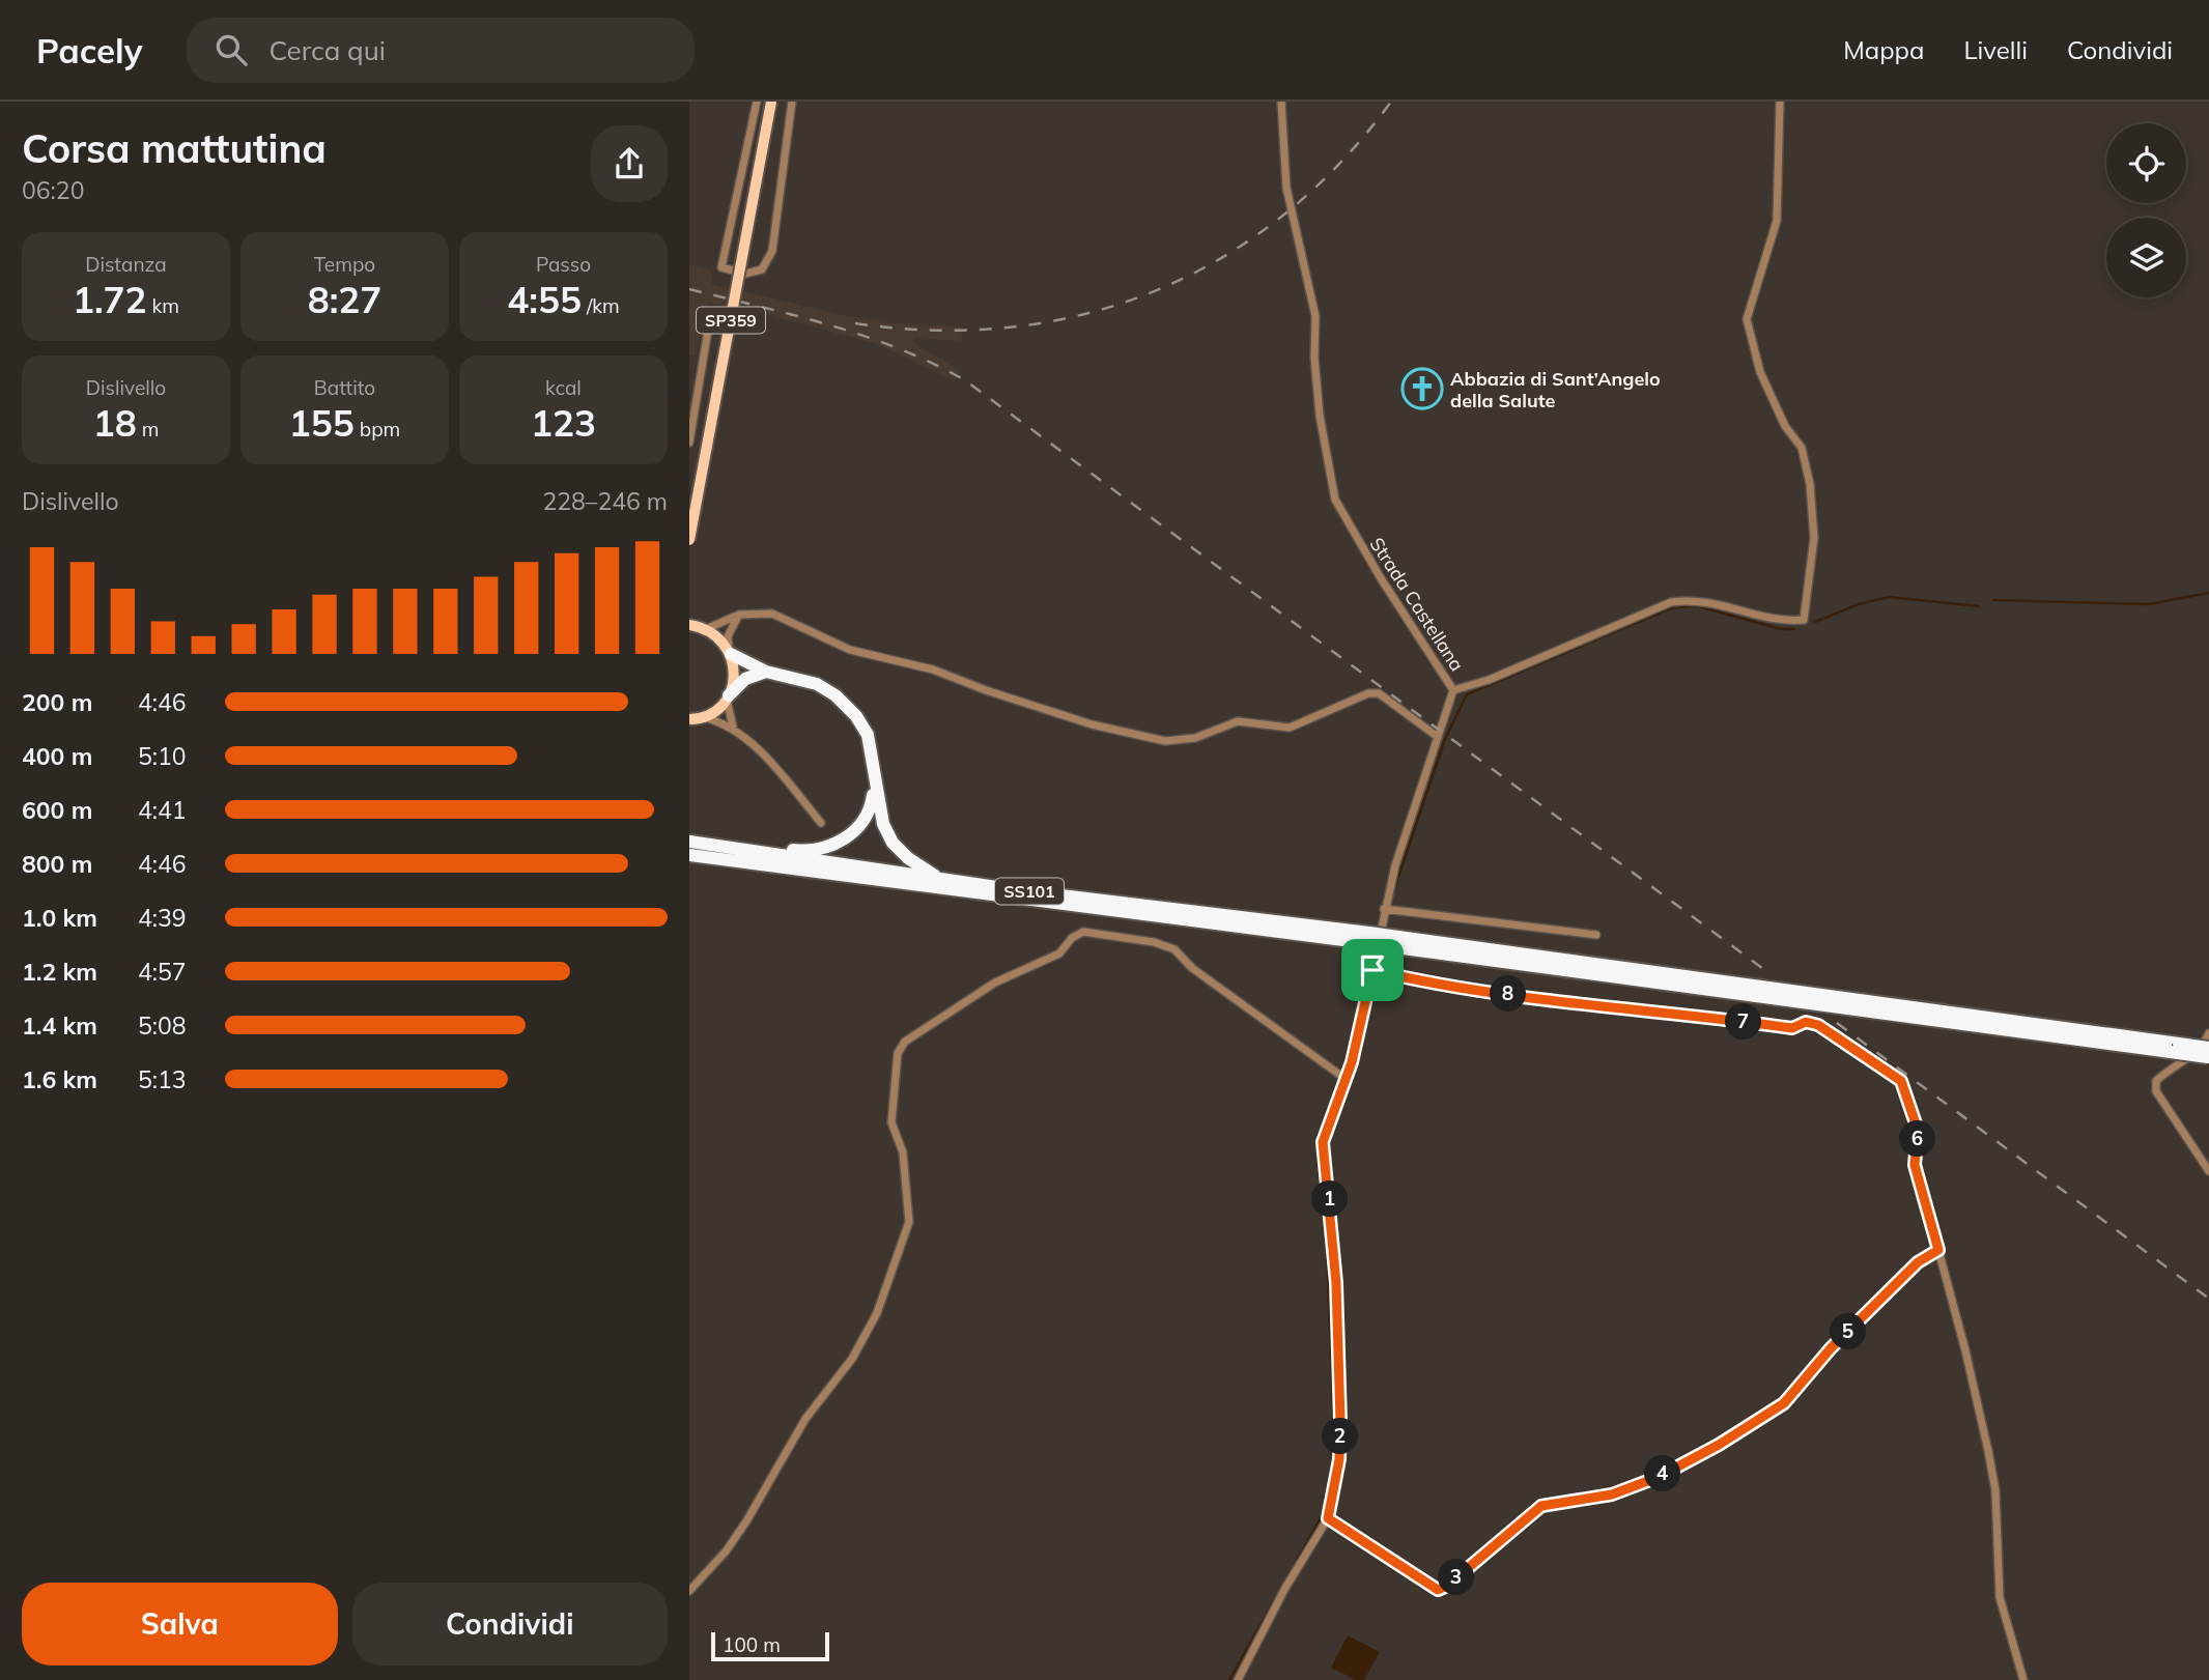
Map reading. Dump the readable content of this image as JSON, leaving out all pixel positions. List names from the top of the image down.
{
  "streets": {
    "highway": ["SS101"],
    "main road": ["SP359"],
    "street": ["Strada Castellana"]
  },
  "places": {
    "church": ["Abbazia di Sant’Angelo della Salute"]
  },
  "scale_bar": "100 m",
  "page": {
    "header": "Pacely",
    "search": "Cerca qui",
    "nav": ["Mappa", "Livelli", "Condividi"],
    "heading": ["Corsa mattutina", "06:20"],
    "stats": [
      ["Distanza", "1.72 km"],
      ["Tempo", "8:27"],
      ["Passo", "4:55 /km"],
      ["Dislivello", "18 m"],
      ["Battito", "155 bpm"],
      ["kcal", "123"]
    ],
    "chart": ["Dislivello", "228–246 m"],
    "list": [
      {
        "name": "200 m",
        "note": "4:46"
      },
      {
        "name": "400 m",
        "note": "5:10"
      },
      {
        "name": "600 m",
        "note": "4:41"
      },
      {
        "name": "800 m",
        "note": "4:46"
      },
      {
        "name": "1.0 km",
        "note": "4:39"
      },
      {
        "name": "1.2 km",
        "note": "4:57"
      },
      {
        "name": "1.4 km",
        "note": "5:08"
      },
      {
        "name": "1.6 km",
        "note": "5:13"
      }
    ],
    "pins": [
      "8",
      "7",
      "6",
      "1",
      "5",
      "2",
      "4",
      "3"
    ],
    "buttons": ["Salva", "Condividi"],
    "scale": "100 m"
  }
}
